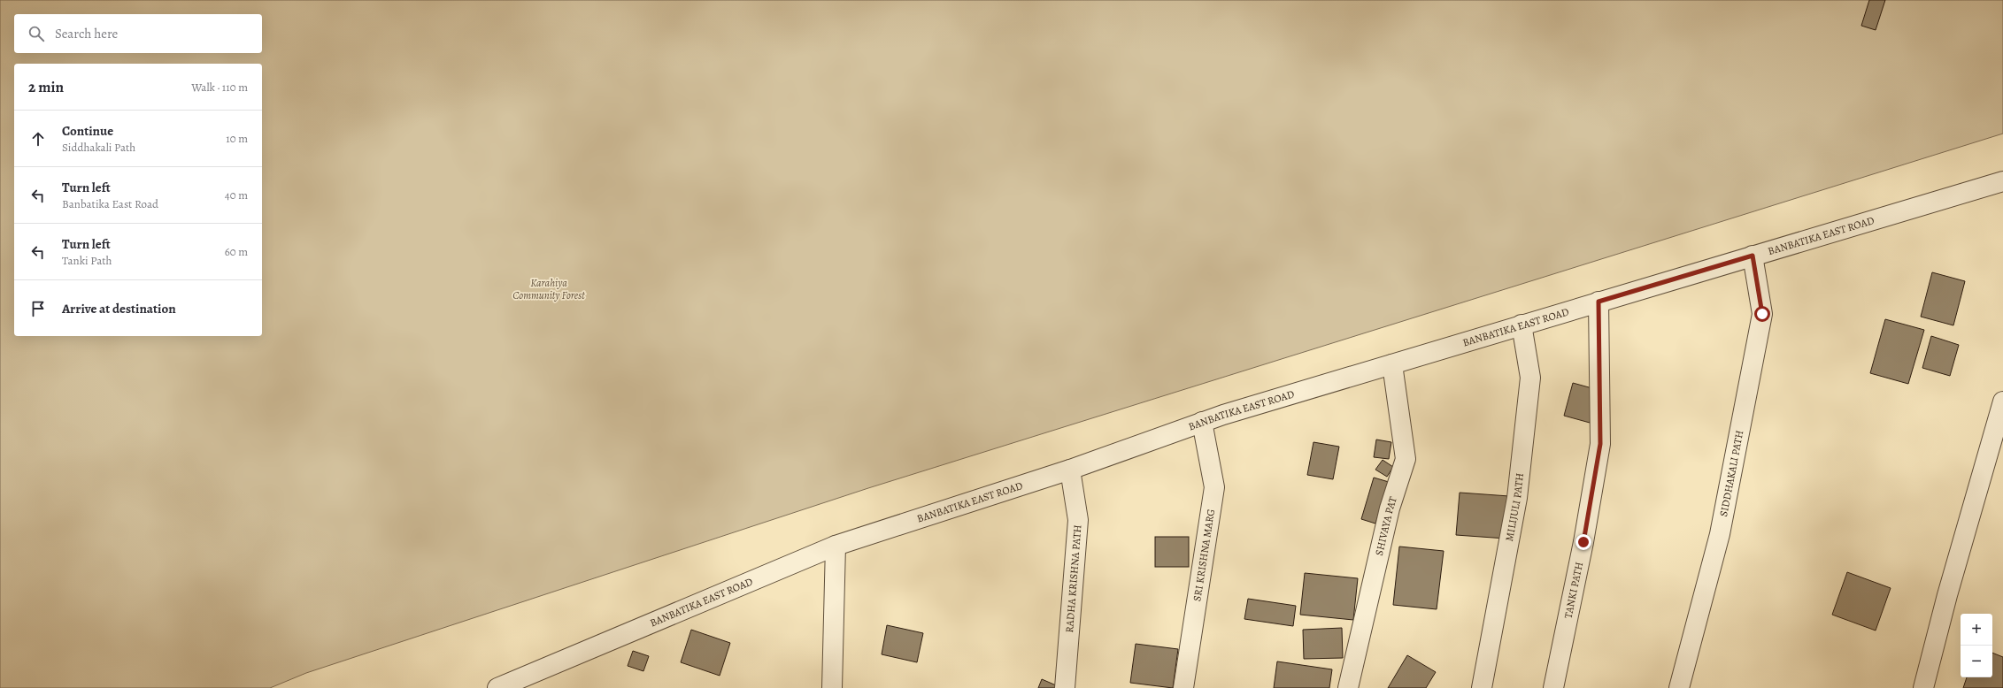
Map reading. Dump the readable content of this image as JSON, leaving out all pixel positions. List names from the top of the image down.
{
  "streets": {
    "street": [
      "BANBATIKA EAST ROAD",
      "SIDDHAKALI PATH",
      "MILIJULI PATH",
      "SHIVAYA PAT",
      "SRI KRISHNA MARG",
      "RADHA KRISHNA PATH",
      "TANKI PATH"
    ]
  },
  "crossings": [
    ["BANBATIKA EAST ROAD", "SIDDHAKALI PATH"],
    ["BANBATIKA EAST ROAD", "MILIJULI PATH"],
    ["BANBATIKA EAST ROAD", "SHIVAYA PAT"],
    ["BANBATIKA EAST ROAD", "SRI KRISHNA MARG"],
    ["BANBATIKA EAST ROAD", "RADHA KRISHNA PATH"],
    ["BANBATIKA EAST ROAD", "TANKI PATH"]
  ],
  "parks": ["Karahiya Community Forest"],
  "page": {
    "search": "Search here",
    "heading": ["2 min", "Walk · 110 m"],
    "list": [
      ["Continue", "Siddhakali Path", "10 m"],
      ["Turn left", "Banbatika East Road", "40 m"],
      ["Turn left", "Tanki Path", "60 m"],
      "Arrive at destination"
    ],
    "map_buttons": ["+", "−"]
  }
}
